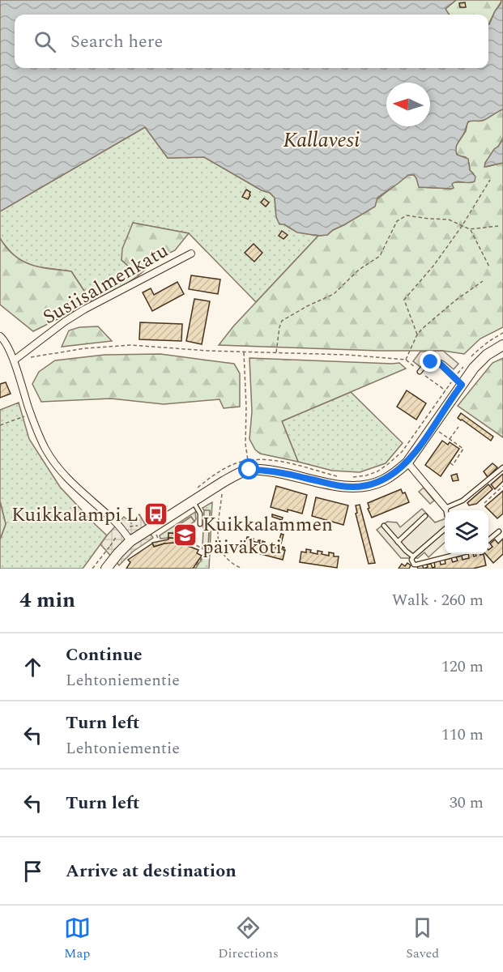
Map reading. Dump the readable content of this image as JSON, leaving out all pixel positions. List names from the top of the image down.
{
  "streets": {
    "street": ["Susiisalmenkatu"]
  },
  "water": ["Kallavesi"],
  "places": {
    "bus stop": ["Kuikkalampi L"],
    "school or university": ["Kuikkalammen päiväkoti"]
  },
  "north": "left",
  "page": {
    "search": "Search here",
    "heading": ["4 min", "Walk · 260 m"],
    "list": [
      ["Continue", "Lehtoniementie", "120 m"],
      ["Turn left", "Lehtoniementie", "110 m"],
      ["Turn left", "30 m"],
      "Arrive at destination"
    ],
    "nav": ["Map", "Directions", "Saved"]
  }
}
